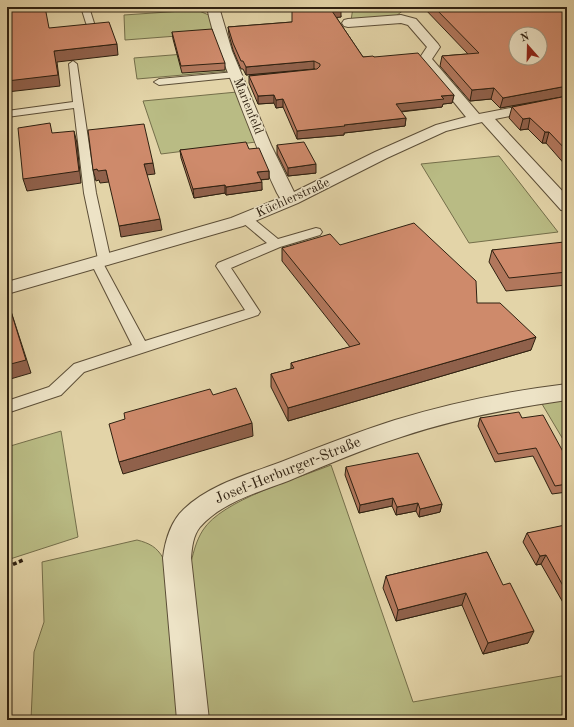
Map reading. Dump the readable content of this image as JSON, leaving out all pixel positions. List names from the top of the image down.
{
  "streets": {
    "street": ["Marienfeld", "Küchlerstraße", "Josef-Herburger-Straße"]
  },
  "crossings": [
    ["Marienfeld", "Küchlerstraße"]
  ],
  "north": "top"
}
